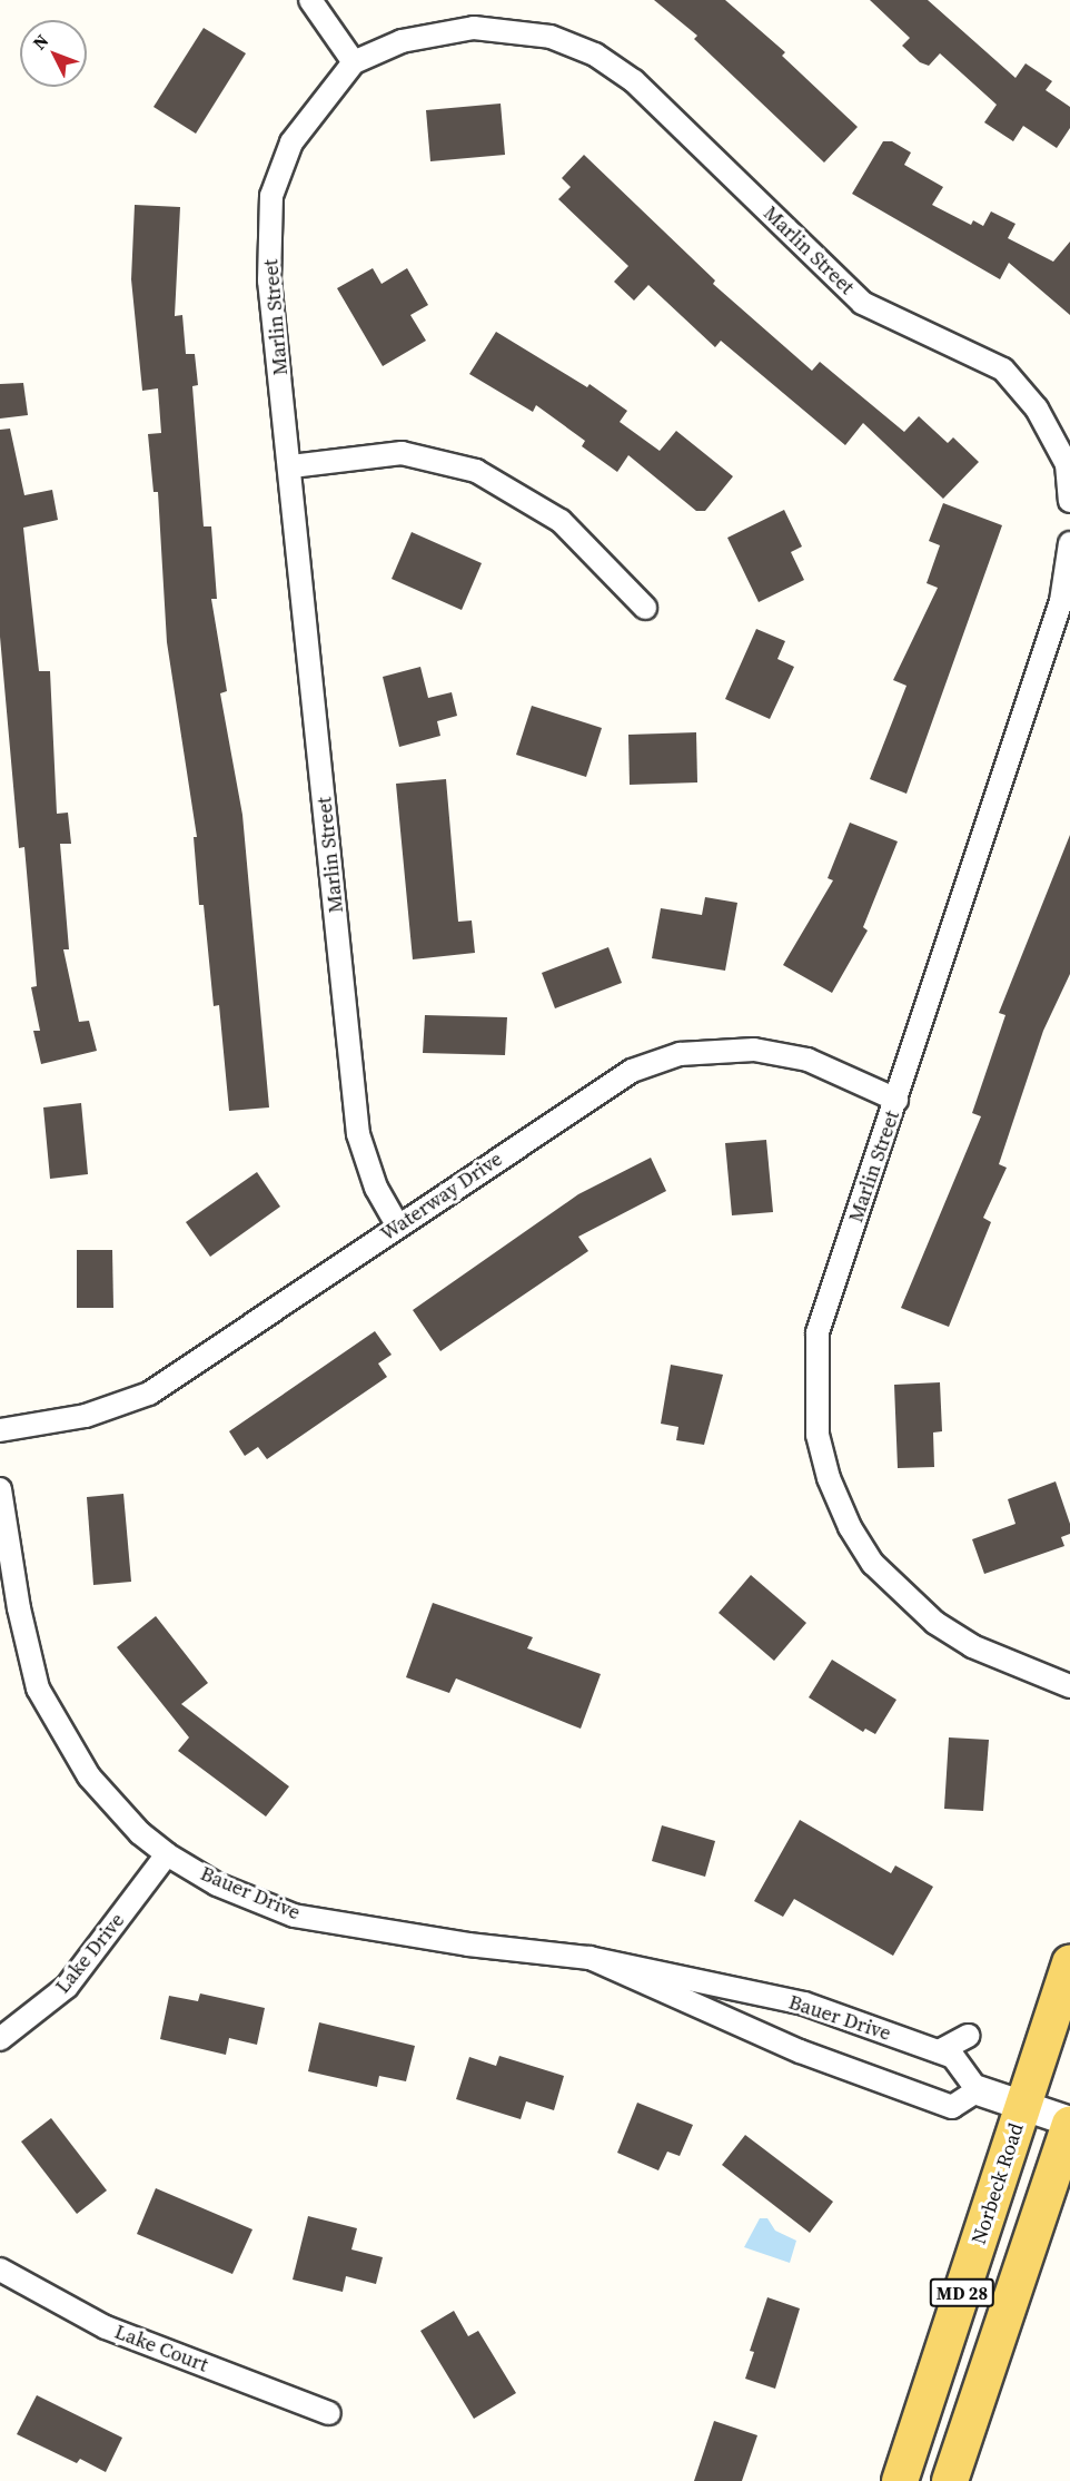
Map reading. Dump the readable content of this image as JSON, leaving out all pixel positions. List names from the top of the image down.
{
  "streets": {
    "main road": ["Norbeck Road", "MD 28"],
    "street": [
      "Marlin Street",
      "Waterway Drive",
      "Bauer Drive",
      "Lake Drive",
      "Lake Court"
    ]
  },
  "crossings": [
    ["Marlin Street", "Waterway Drive"],
    ["Bauer Drive", "Lake Drive"]
  ],
  "north": "top left"
}
